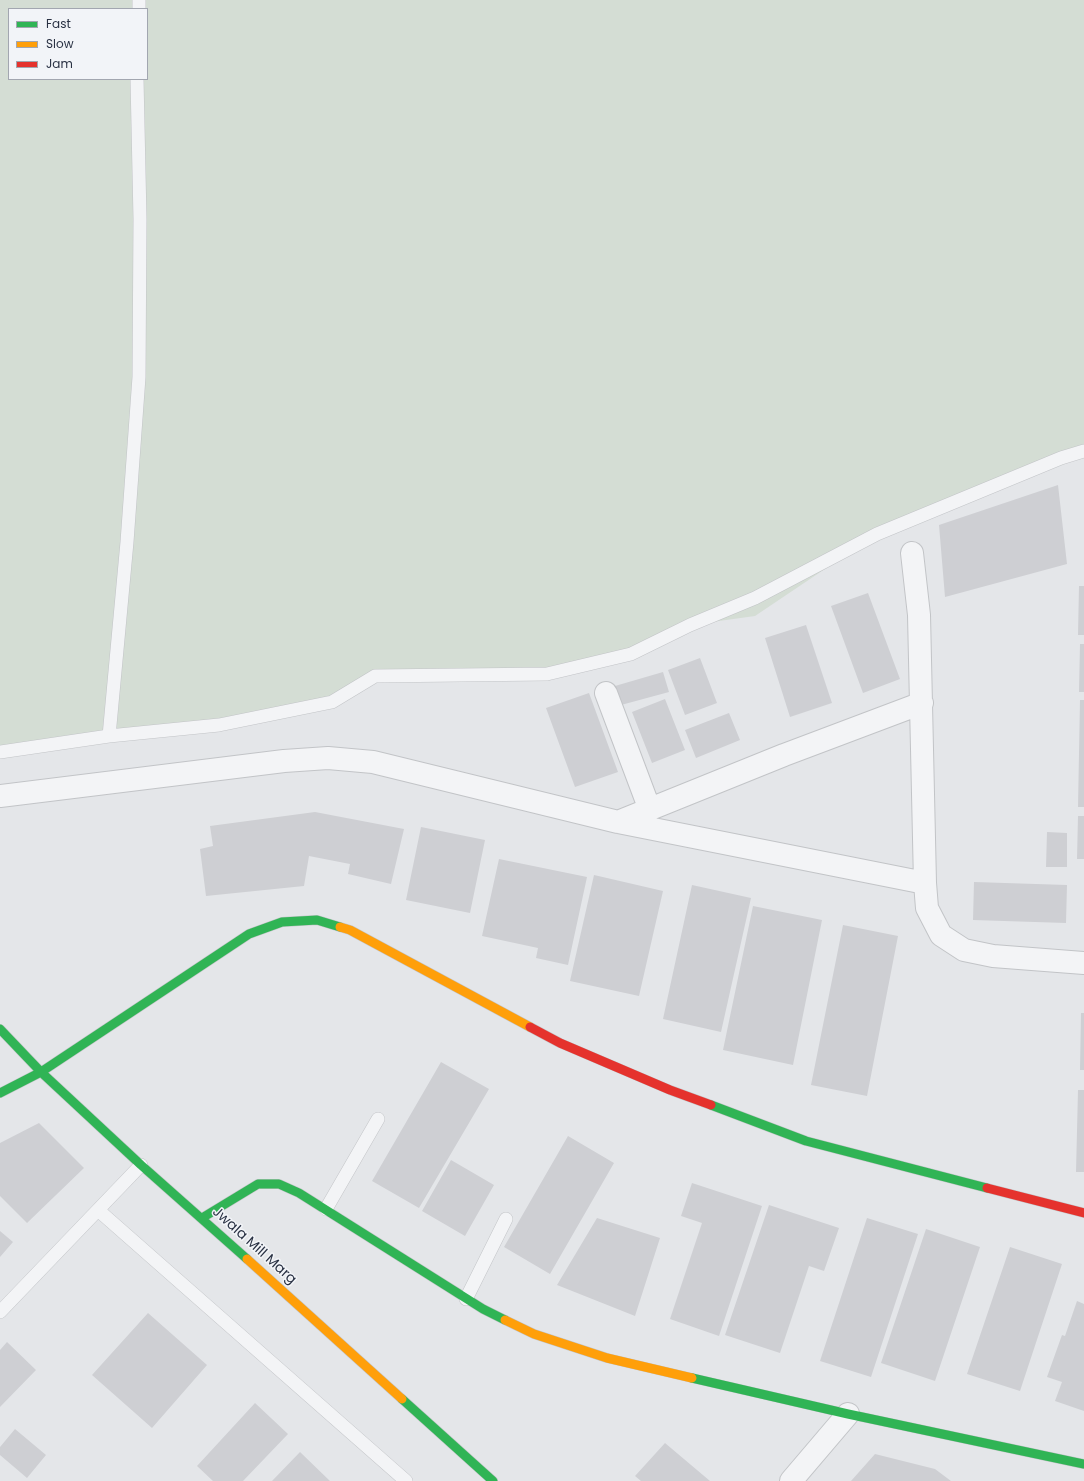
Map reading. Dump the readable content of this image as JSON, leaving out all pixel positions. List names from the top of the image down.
{
  "streets": {
    "street": ["Jwala Mill Marg"]
  },
  "legend": ["Fast", "Slow", "Jam"]
}
